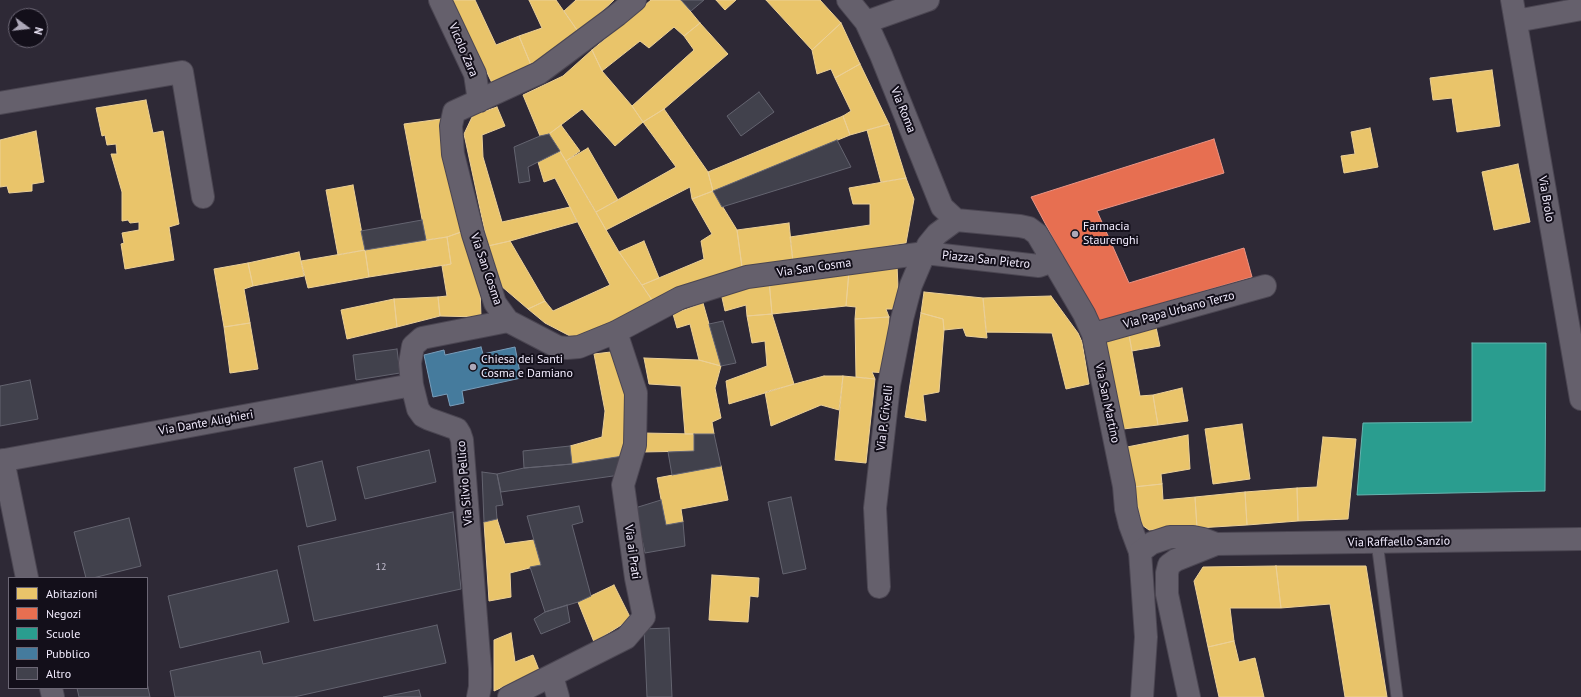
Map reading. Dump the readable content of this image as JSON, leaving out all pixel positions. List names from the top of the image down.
{
  "streets": {
    "street": [
      "Vicolo Zara",
      "Via Roma",
      "Via Brolo",
      "Piazza San Pietro",
      "Via San Cosma",
      "Via Papa Urbano Terzo",
      "Via San Martino",
      "Via P. Crivelli",
      "Via Dante Alighieri",
      "Via Silvio Pellico",
      "Via Raffaello Sanzio",
      "Via ai Prati"
    ]
  },
  "crossings": [
    ["Vicolo Zara", "Via San Cosma"],
    ["Via Roma", "Piazza San Pietro"],
    ["Piazza San Pietro", "Via San Cosma"],
    ["Piazza San Pietro", "Via San Martino"],
    ["Piazza San Pietro", "Via P. Crivelli"],
    ["Via San Cosma", "Via P. Crivelli"],
    ["Via San Cosma", "Via Silvio Pellico"],
    ["Via San Cosma", "Via ai Prati"],
    ["Via Papa Urbano Terzo", "Via San Martino"],
    ["Via San Martino", "Via Raffaello Sanzio"],
    ["Via Dante Alighieri", "Via Silvio Pellico"]
  ],
  "places": ["Farmacia Staurenghi", "Chiesa dei Santi Cosma e Damiano"],
  "house_numbers": ["12"],
  "legend": [
    "Abitazioni",
    "Negozi",
    "Scuole",
    "Pubblico",
    "Altro"
  ],
  "north": "right"
}
